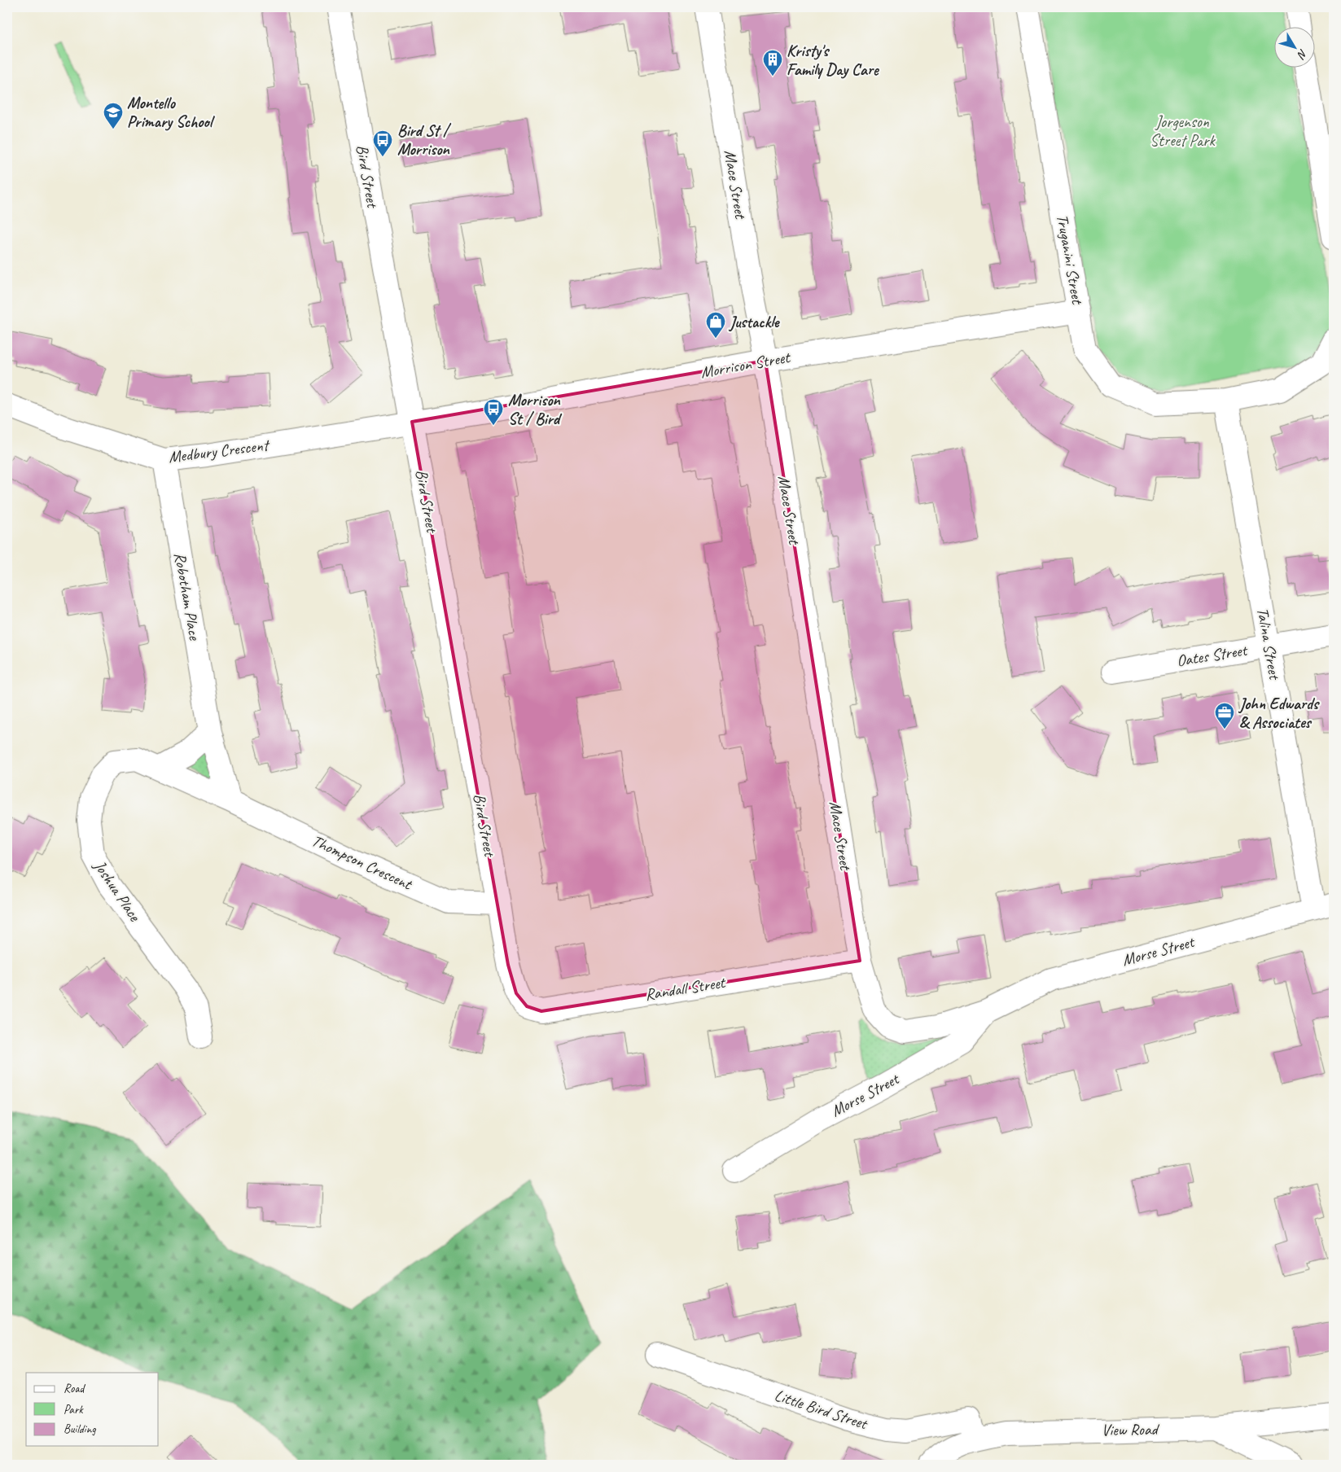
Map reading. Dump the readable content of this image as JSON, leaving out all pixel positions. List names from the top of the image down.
{
  "streets": {
    "street": [
      "Bird Street",
      "Mace Street",
      "Truganini Street",
      "Morrison Street",
      "Medbury Crescent",
      "Robotham Place",
      "Talina Street",
      "Oates Street",
      "Thompson Crescent",
      "Joshua Place",
      "Morse Street",
      "Randall Street",
      "Little Bird Street",
      "View Road"
    ]
  },
  "crossings": [
    ["Bird Street", "Morrison Street"],
    ["Bird Street", "Medbury Crescent"],
    ["Bird Street", "Thompson Crescent"],
    ["Bird Street", "Randall Street"],
    ["Mace Street", "Morrison Street"],
    ["Mace Street", "Morse Street"],
    ["Mace Street", "Randall Street"],
    ["Truganini Street", "Morrison Street"],
    ["Truganini Street", "Talina Street"],
    ["Morrison Street", "Medbury Crescent"],
    ["Medbury Crescent", "Robotham Place"],
    ["Robotham Place", "Thompson Crescent"],
    ["Robotham Place", "Joshua Place"],
    ["Talina Street", "Oates Street"],
    ["Talina Street", "Morse Street"],
    ["Thompson Crescent", "Joshua Place"],
    ["Little Bird Street", "View Road"]
  ],
  "parks": ["Jorgenson Street Park"],
  "places": {
    "building": ["Kristy's Family Day Care"],
    "school or university": ["Montello Primary School"],
    "bus stop": ["Bird St / Morrison", "Morrison St / Bird"],
    "shop": ["Justackle"],
    "office": ["John Edwards & Associates"]
  },
  "legend": ["Road", "Park", "Building"],
  "north": "bottom right"
}
